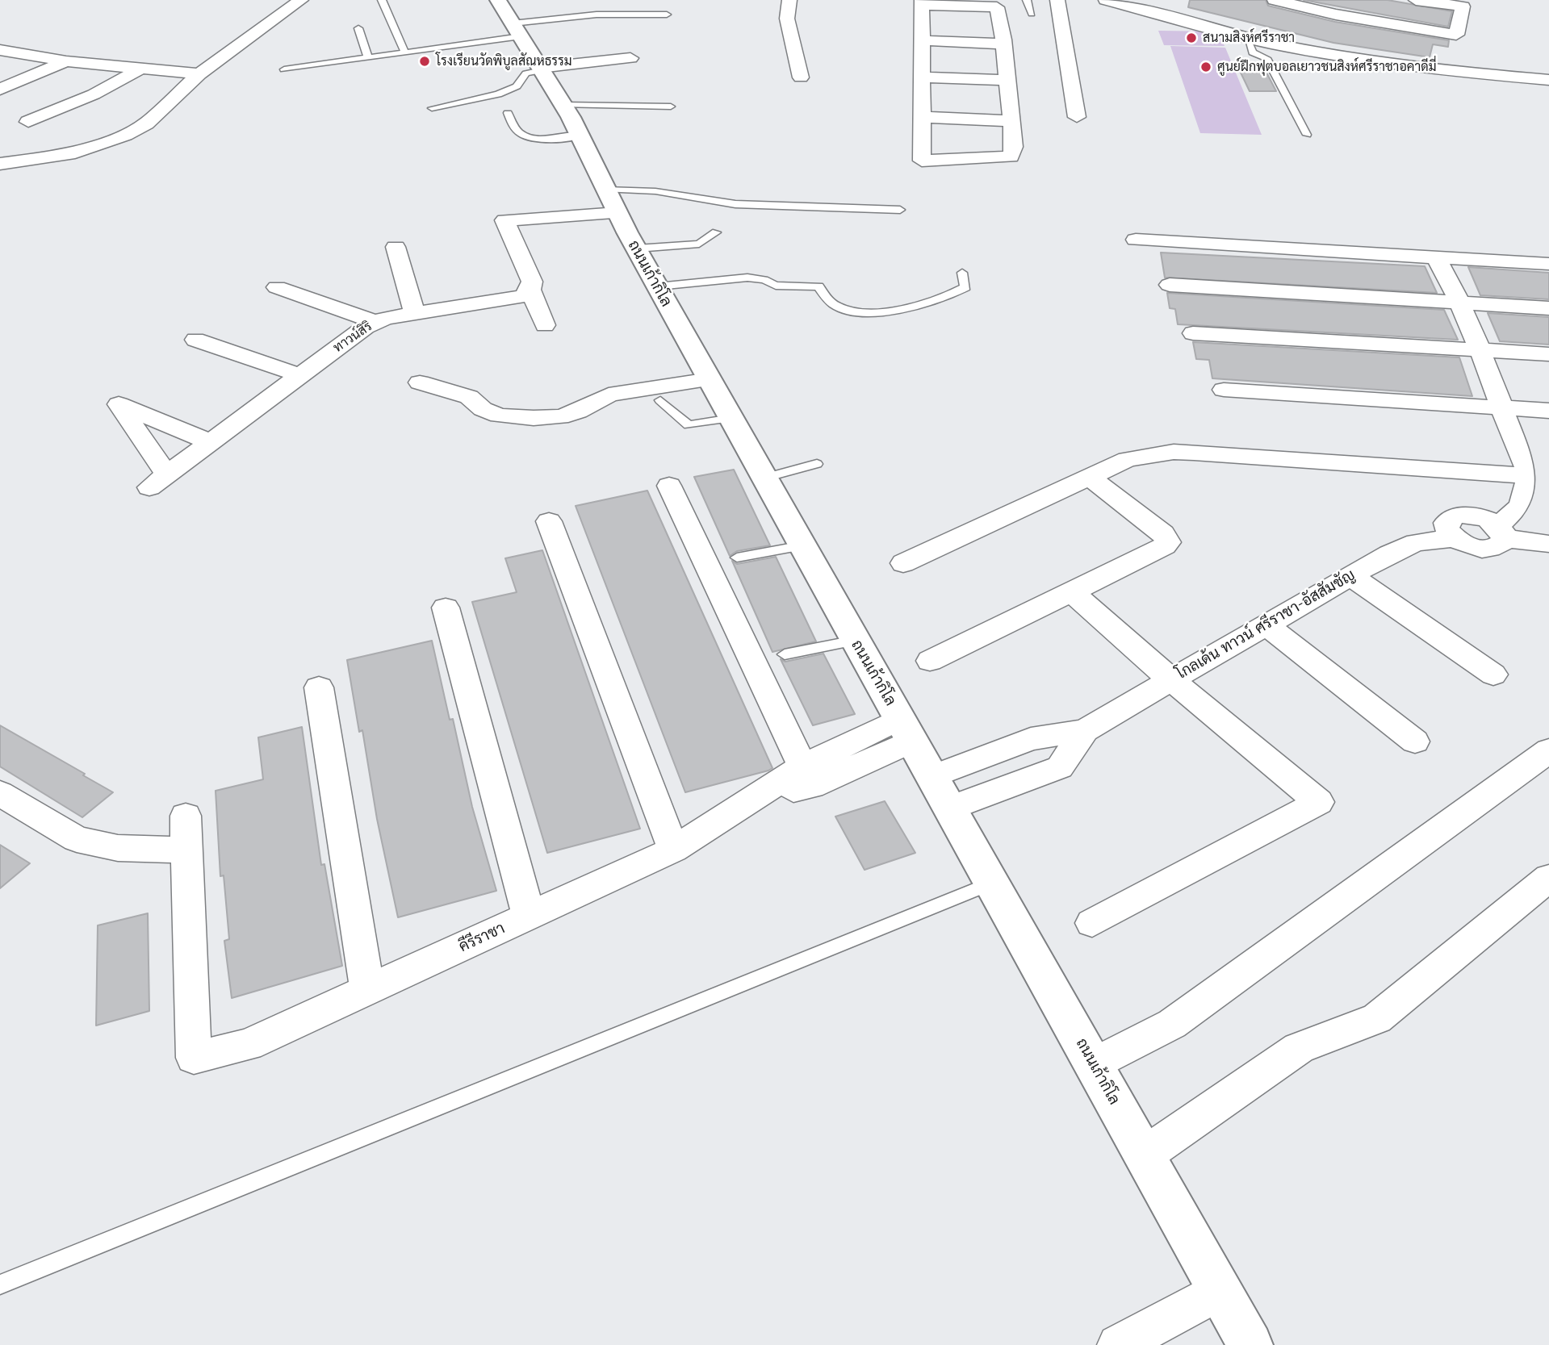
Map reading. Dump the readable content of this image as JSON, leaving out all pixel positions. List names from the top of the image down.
{
  "streets": {
    "main road": ["ถนนเก้ากิโล"],
    "street": ["ทาวน์สิริ", "โกลเด้น ทาวน์ ศรีราชา-อัสสัมชัญ", "คีรีราชา"]
  },
  "crossings": [
    ["ถนนเก้ากิโล", "โกลเด้น ทาวน์ ศรีราชา-อัสสัมชัญ"],
    ["ถนนเก้ากิโล", "คีรีราชา"]
  ],
  "places": ["สนามสิงห์ศรีราชา", "โรงเรียนวัดพิบูลสัณหธรรม", "ศูนย์ฝีกฟุตบอลเยาวชนสิงห์ศรีราชาอคาดีมี่"]
}
